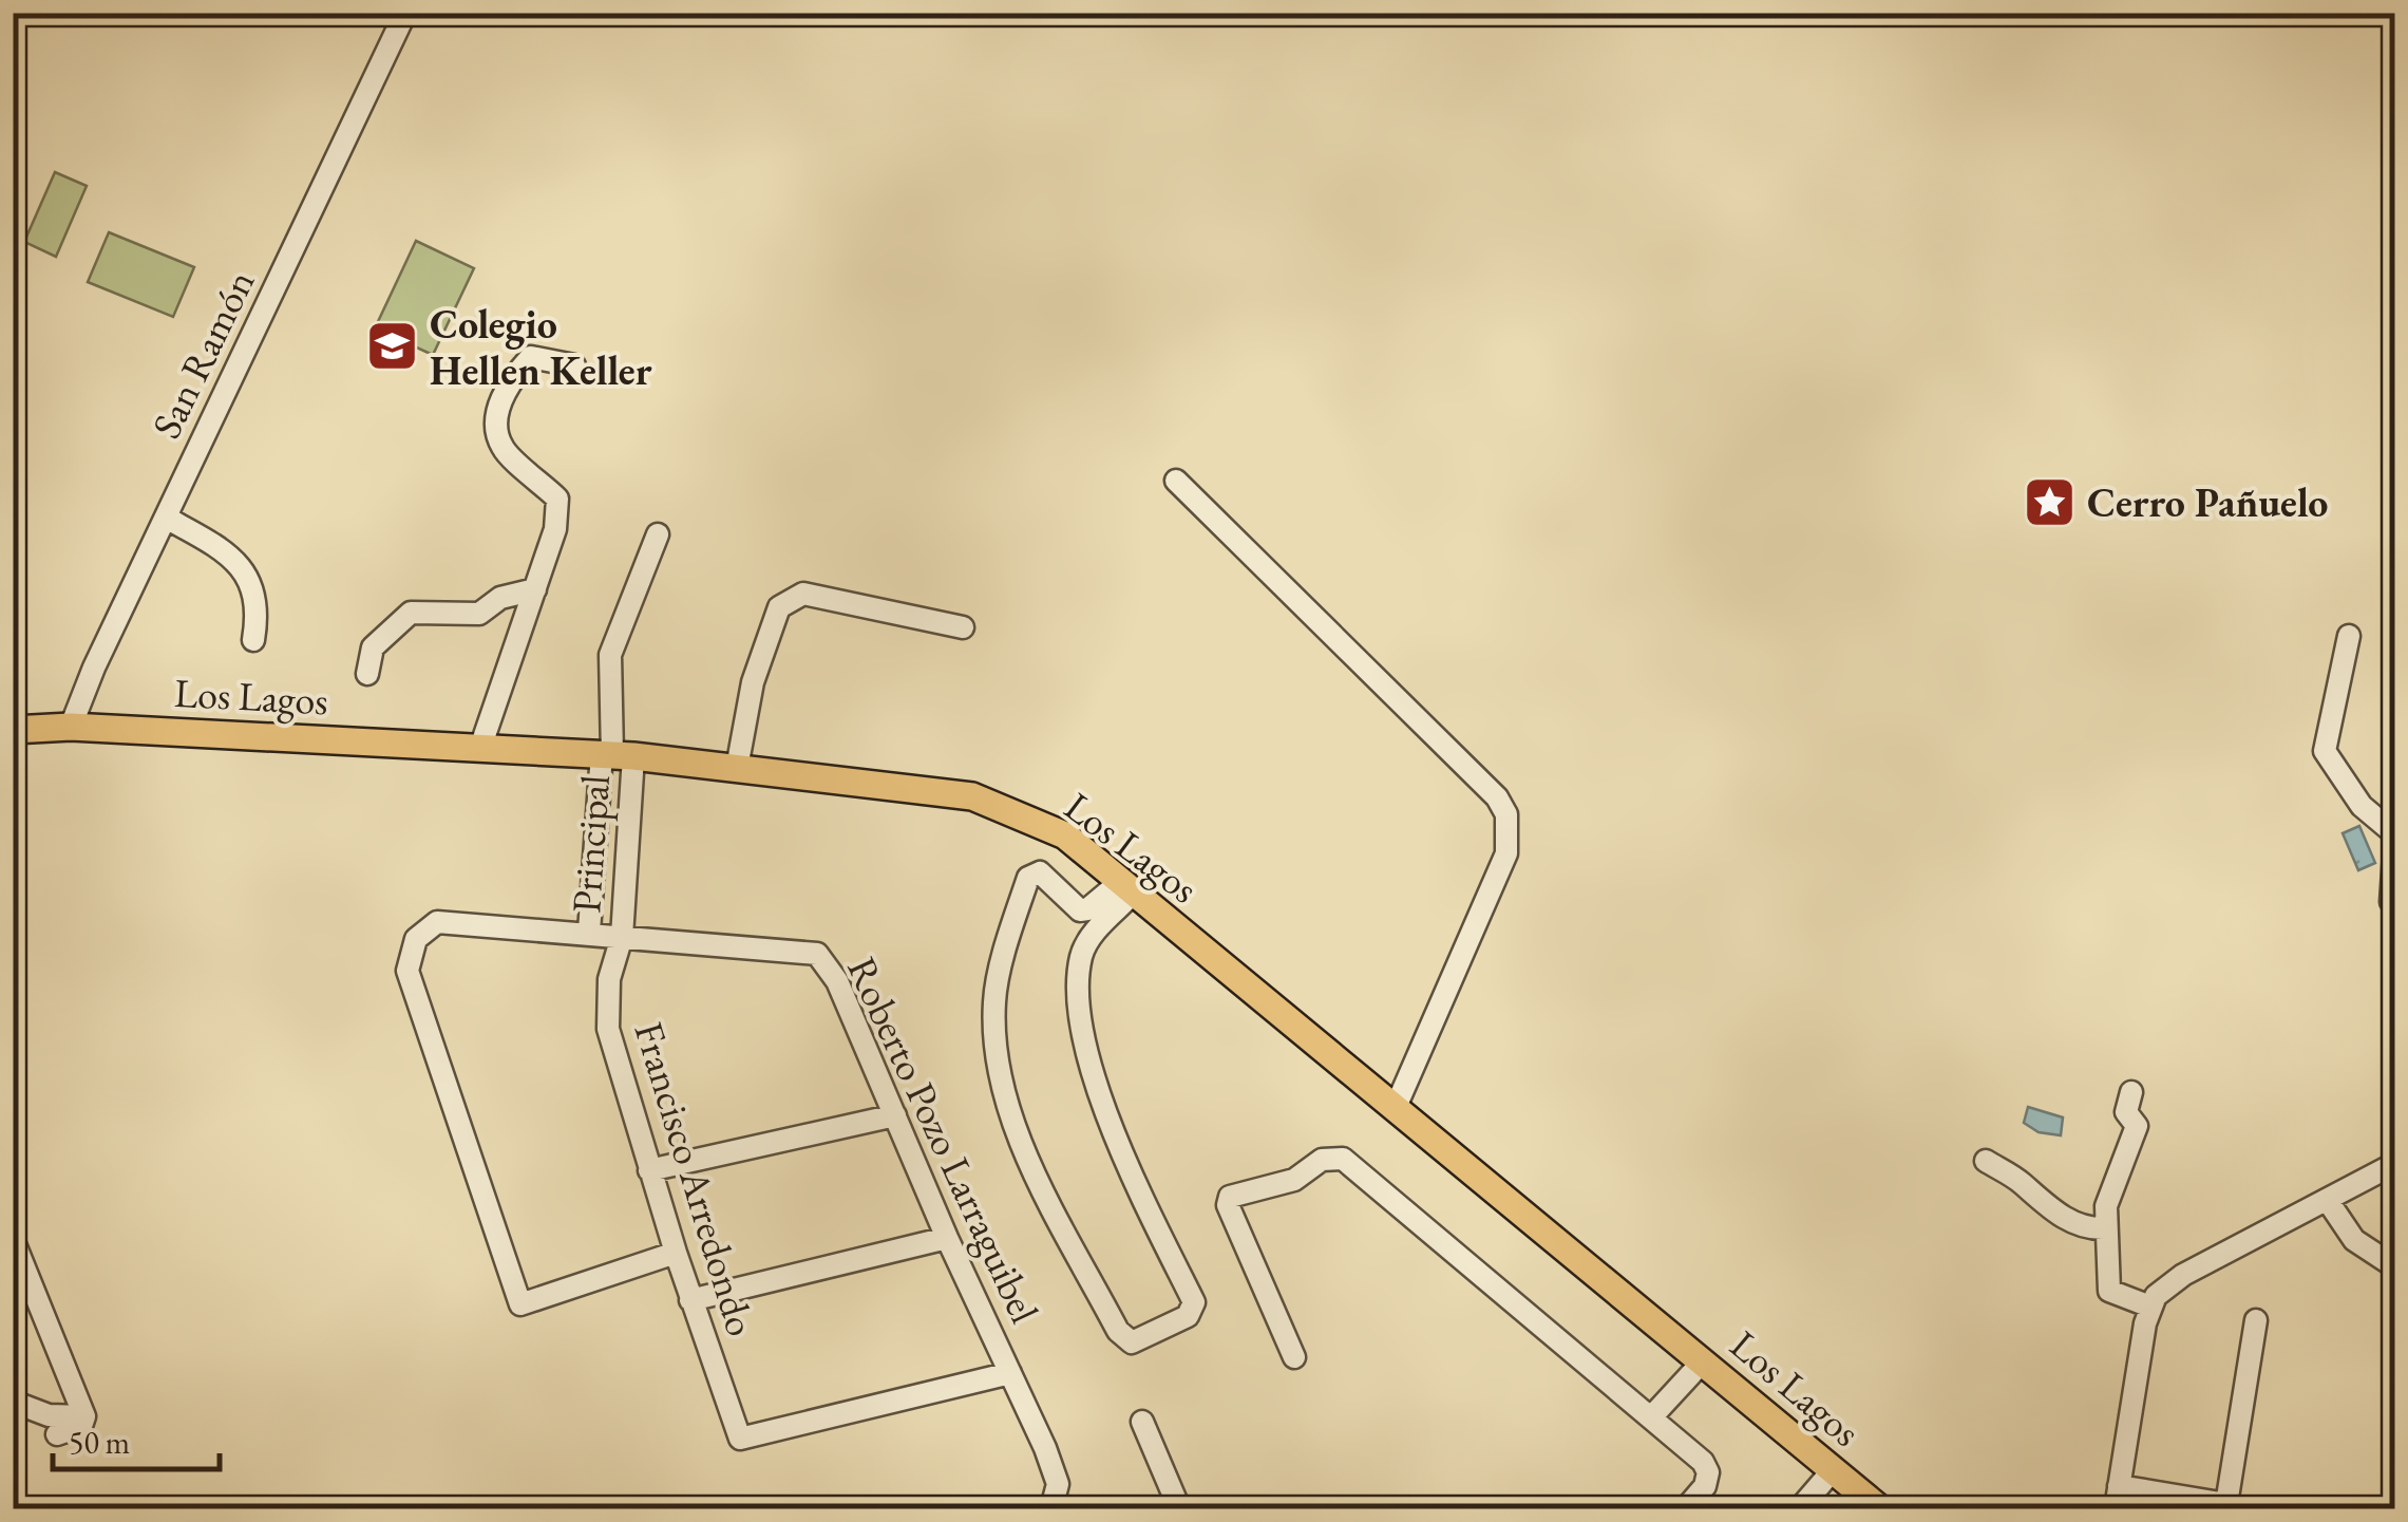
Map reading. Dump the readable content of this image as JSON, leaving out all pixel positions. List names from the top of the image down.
{
  "streets": {
    "main road": ["Los Lagos"],
    "street": [
      "San Ramón",
      "Principal",
      "Roberto Pozo Larraguibel",
      "Francisco Arredondo"
    ]
  },
  "crossings": [
    ["San Ramón", "Los Lagos"],
    ["Los Lagos", "Principal"],
    ["Principal", "Roberto Pozo Larraguibel"],
    ["Principal", "Francisco Arredondo"],
    ["Roberto Pozo Larraguibel", "Francisco Arredondo"]
  ],
  "places": {
    "school or university": ["Colegio Hellen Keller"],
    "place": ["Cerro Pañuelo"]
  },
  "scale_bar": "50 m"
}
